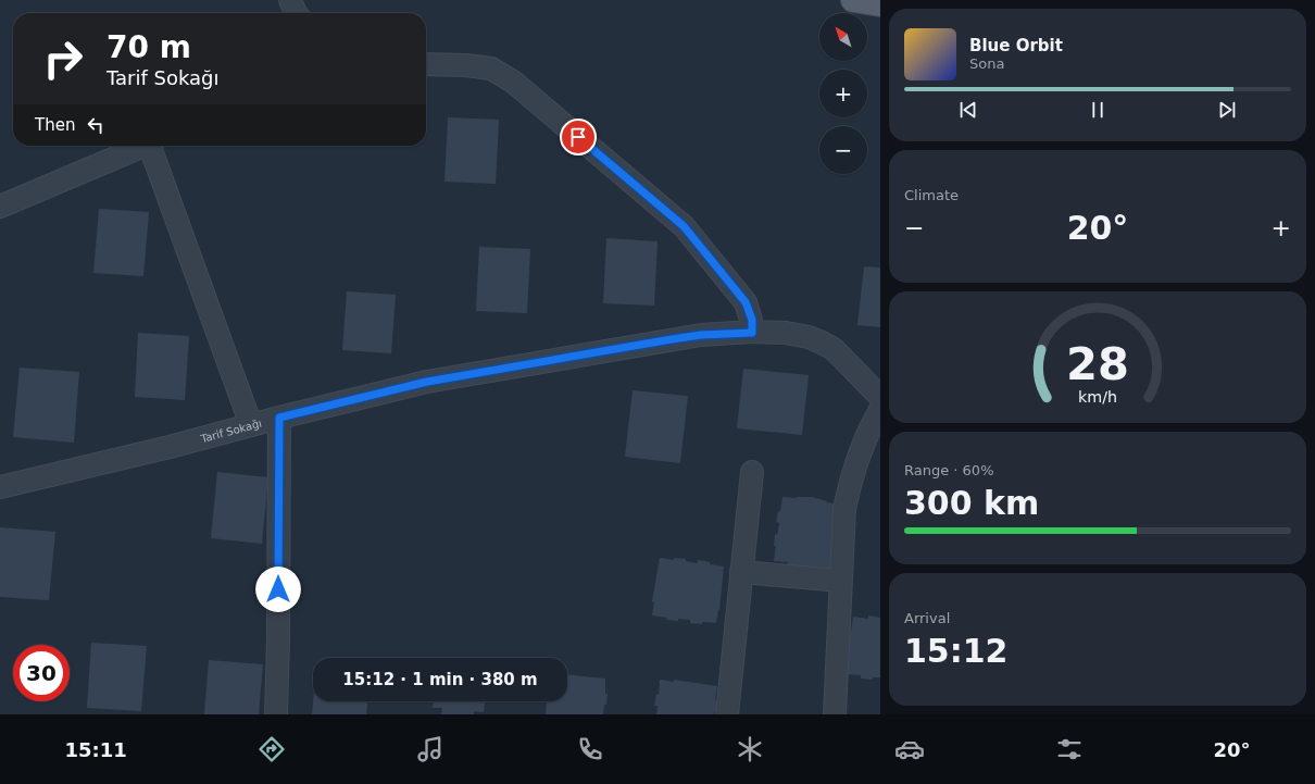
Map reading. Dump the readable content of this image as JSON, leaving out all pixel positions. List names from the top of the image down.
{
  "streets": {
    "street": ["Tarif Sokağı"]
  },
  "north": "top left",
  "page": {
    "map_buttons": ["+", "−"],
    "turn": ["70 m", "Tarif Sokağı"],
    "song": ["Blue Orbit", "Sona"],
    "then": "Then",
    "tile": [
      "Climate",
      ["Range · 60%", "300 km"],
      ["Arrival", "15:12"]
    ],
    "heat": ["−", "20°", "+"],
    "limit": "30",
    "trip": "15:12 · 1 min · 380 m",
    "tabs": ["15:11", "20°"],
    "gauge": ["28", "km/h"]
  }
}
